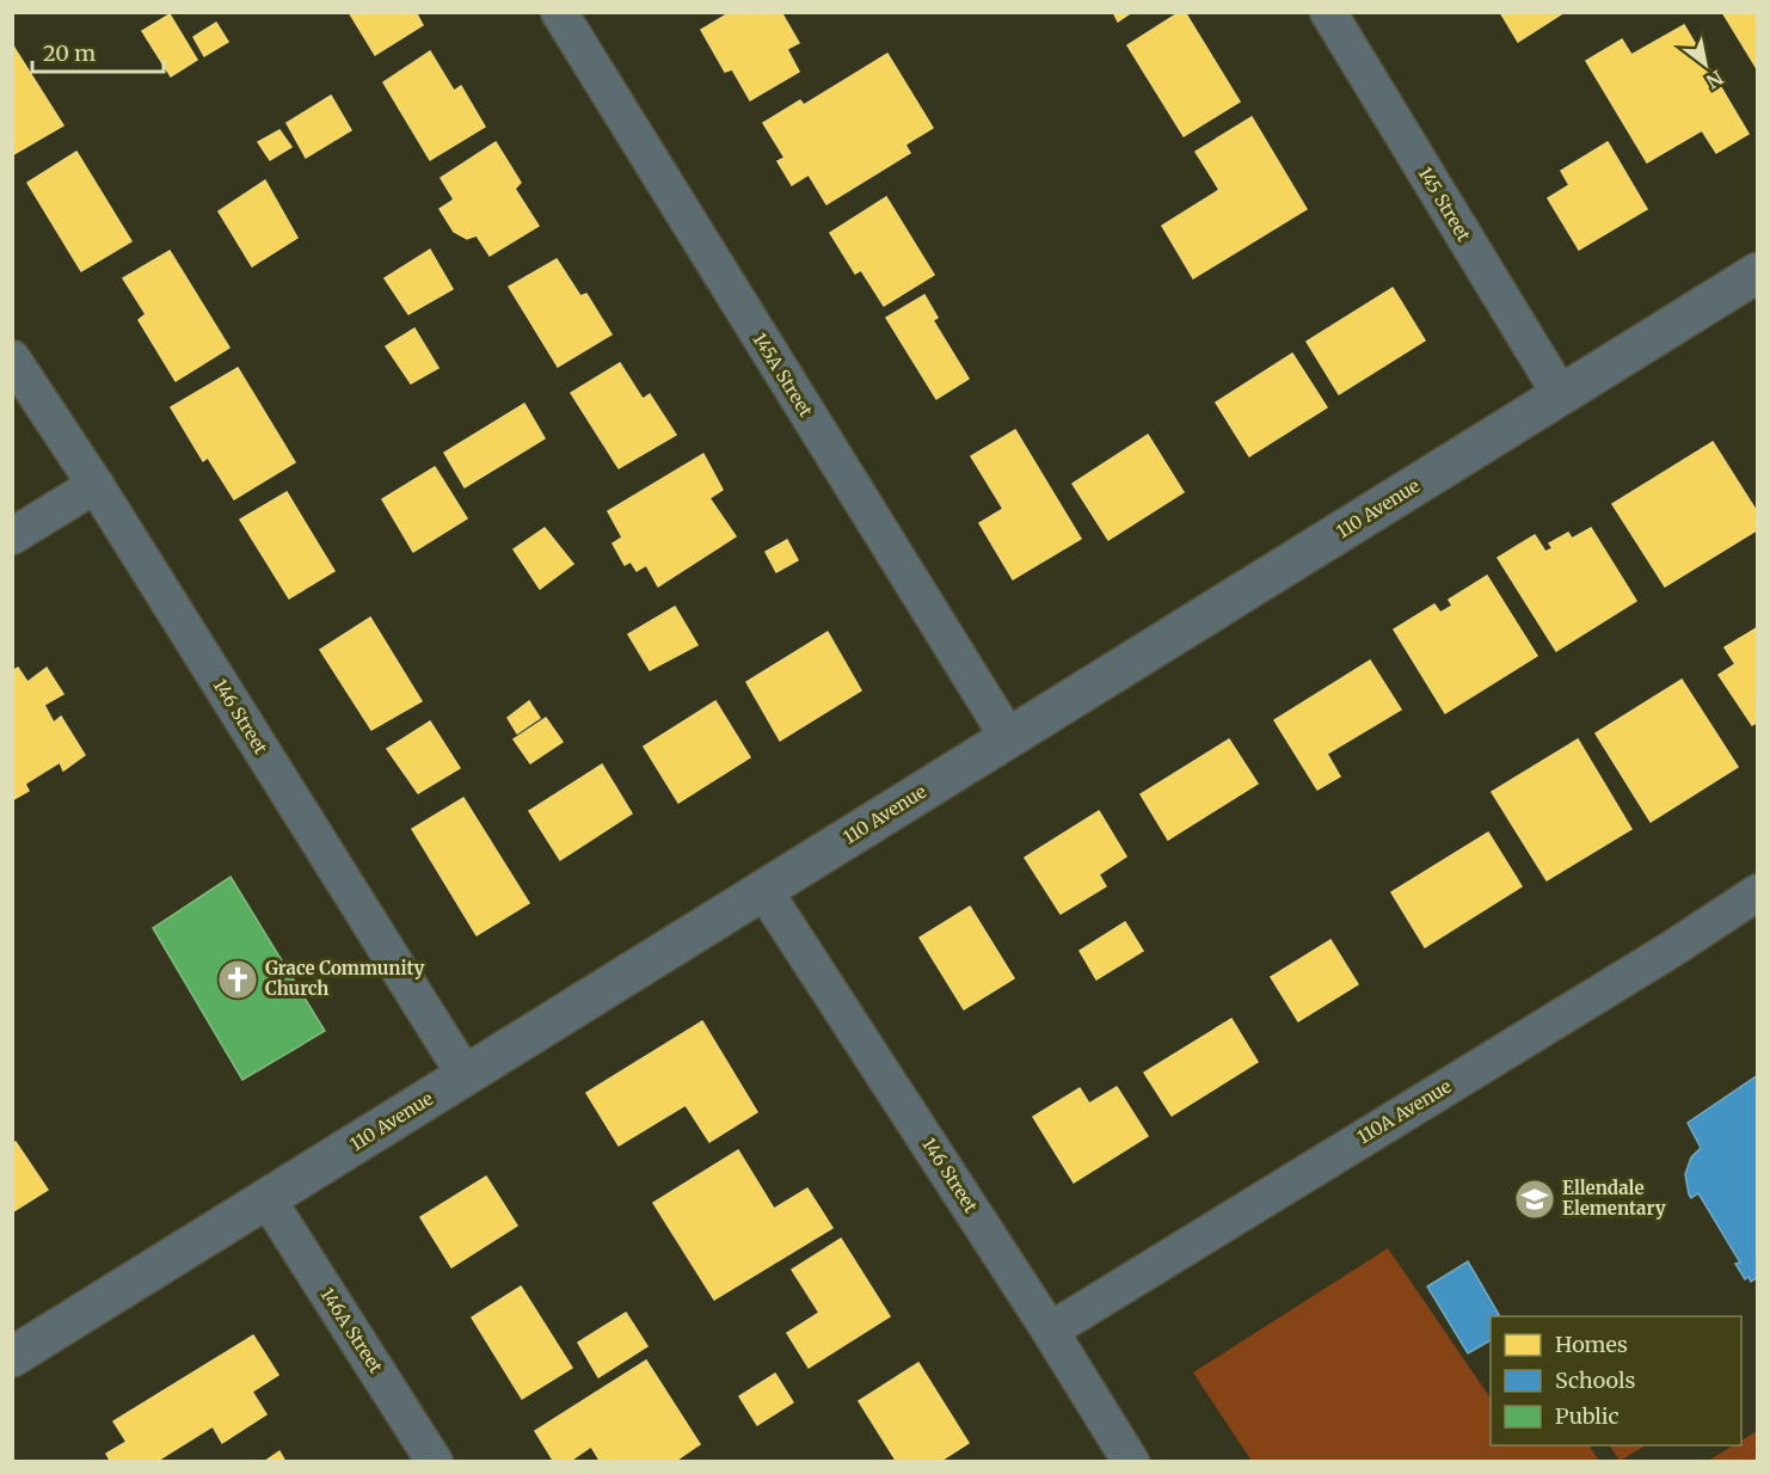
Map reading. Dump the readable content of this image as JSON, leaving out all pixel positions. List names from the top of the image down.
{
  "streets": {
    "street": [
      "145 Street",
      "145A Street",
      "110 Avenue",
      "146 Street",
      "110A Avenue",
      "146A Street"
    ]
  },
  "crossings": [
    ["145 Street", "110 Avenue"],
    ["145A Street", "110 Avenue"],
    ["110 Avenue", "146 Street"],
    ["110 Avenue", "146A Street"],
    ["146 Street", "110A Avenue"]
  ],
  "places": {
    "church": ["Grace Community Church"],
    "school or university": ["Ellendale Elementary"]
  },
  "legend": ["Homes", "Schools", "Public"],
  "scale_bar": "20 m",
  "north": "bottom right"
}
